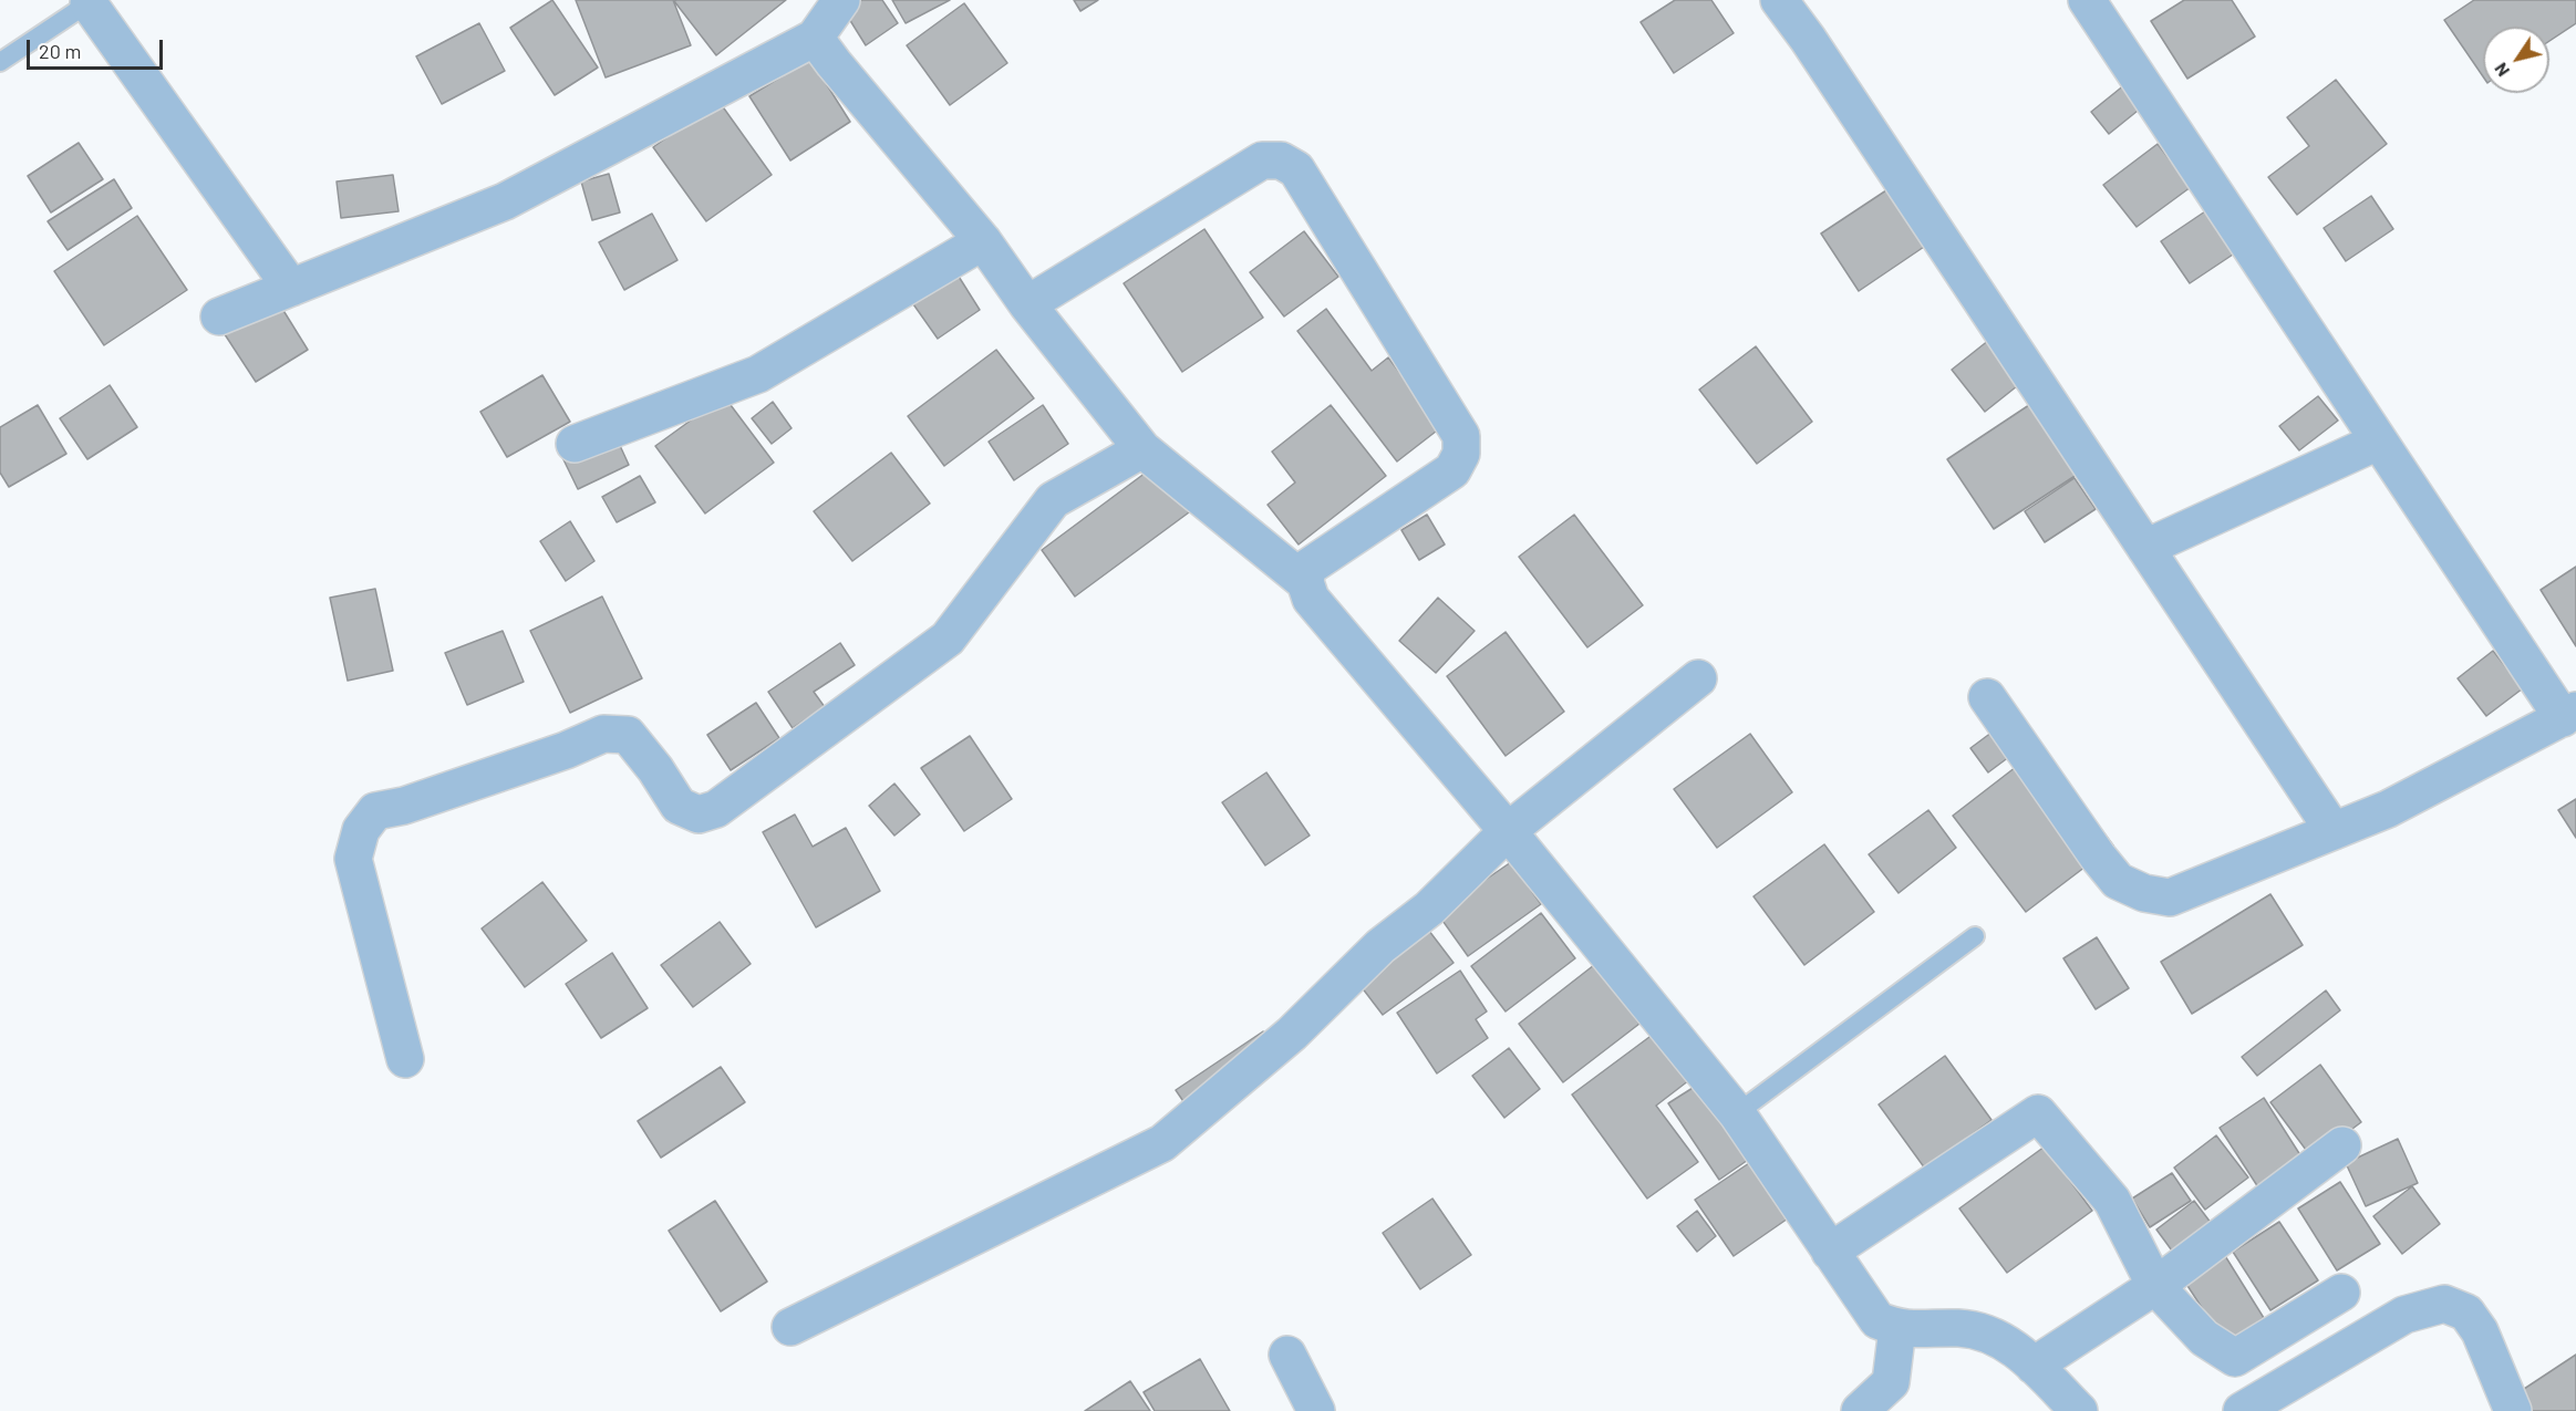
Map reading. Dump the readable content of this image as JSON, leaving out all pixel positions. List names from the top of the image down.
{
  "scale_bar": "20 m",
  "north": "bottom left"
}
